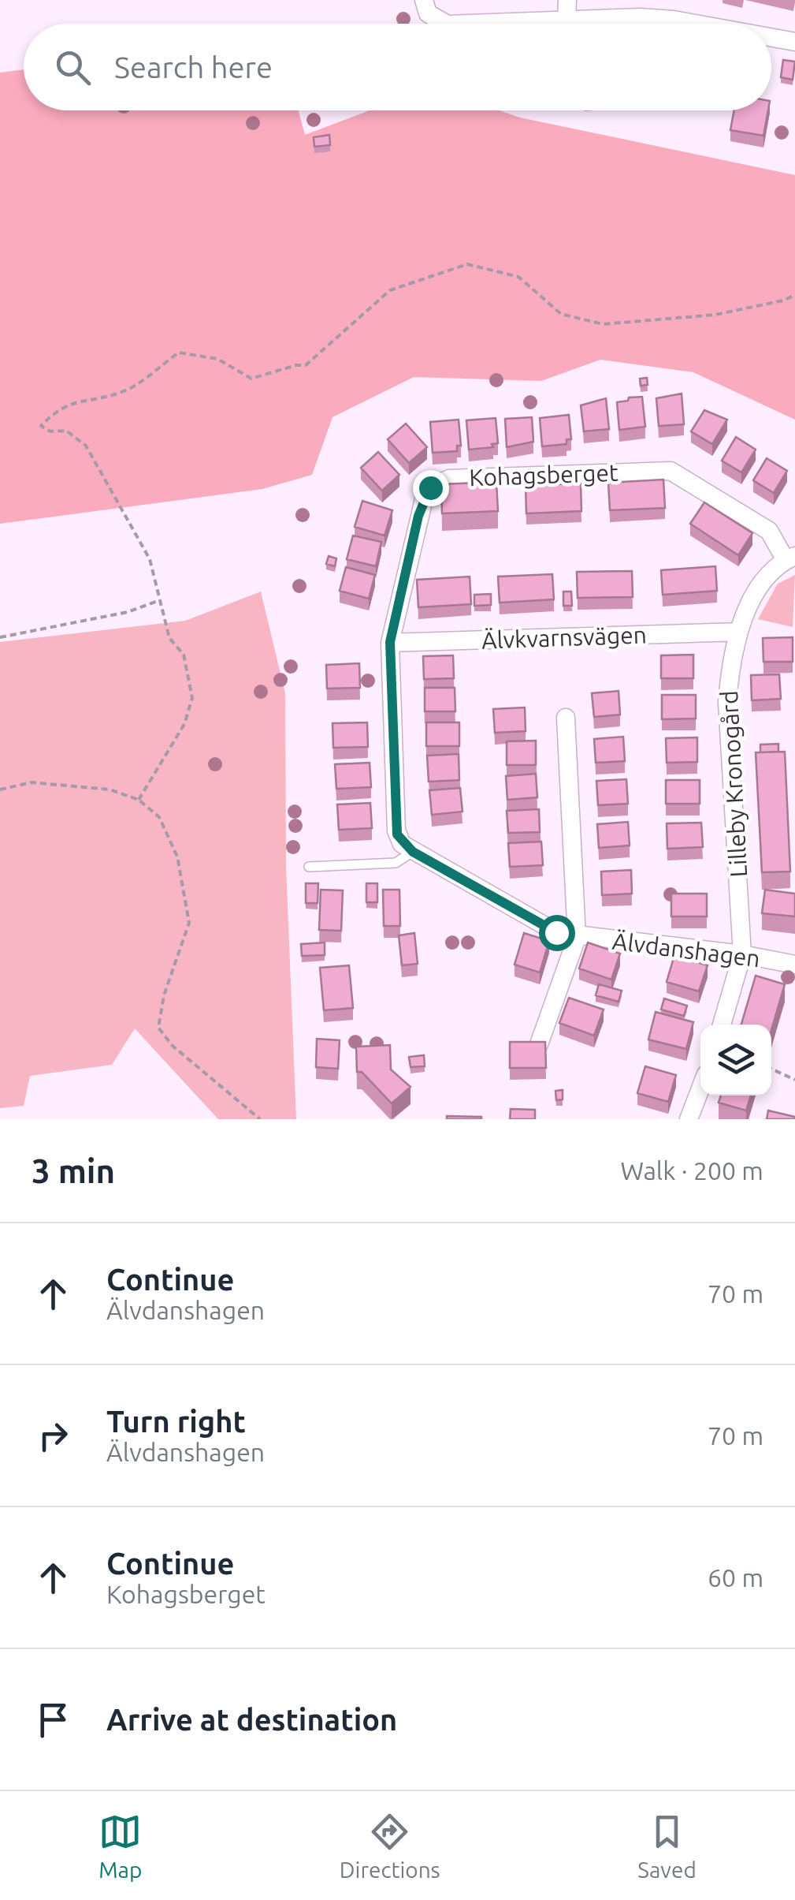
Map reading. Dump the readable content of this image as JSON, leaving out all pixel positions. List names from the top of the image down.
{
  "streets": {
    "street": [
      "Kohagsberget",
      "Älvkvarnsvägen",
      "Lilleby Kronogård",
      "Älvdanshagen"
    ]
  },
  "crossings": [
    ["Kohagsberget", "Älvkvarnsvägen"],
    ["Kohagsberget", "Lilleby Kronogård"],
    ["Älvkvarnsvägen", "Lilleby Kronogård"],
    ["Lilleby Kronogård", "Älvdanshagen"]
  ],
  "page": {
    "search": "Search here",
    "heading": ["3 min", "Walk · 200 m"],
    "list": [
      ["Continue", "Älvdanshagen", "70 m"],
      ["Turn right", "Älvdanshagen", "70 m"],
      ["Continue", "Kohagsberget", "60 m"],
      "Arrive at destination"
    ],
    "nav": ["Map", "Directions", "Saved"]
  }
}
